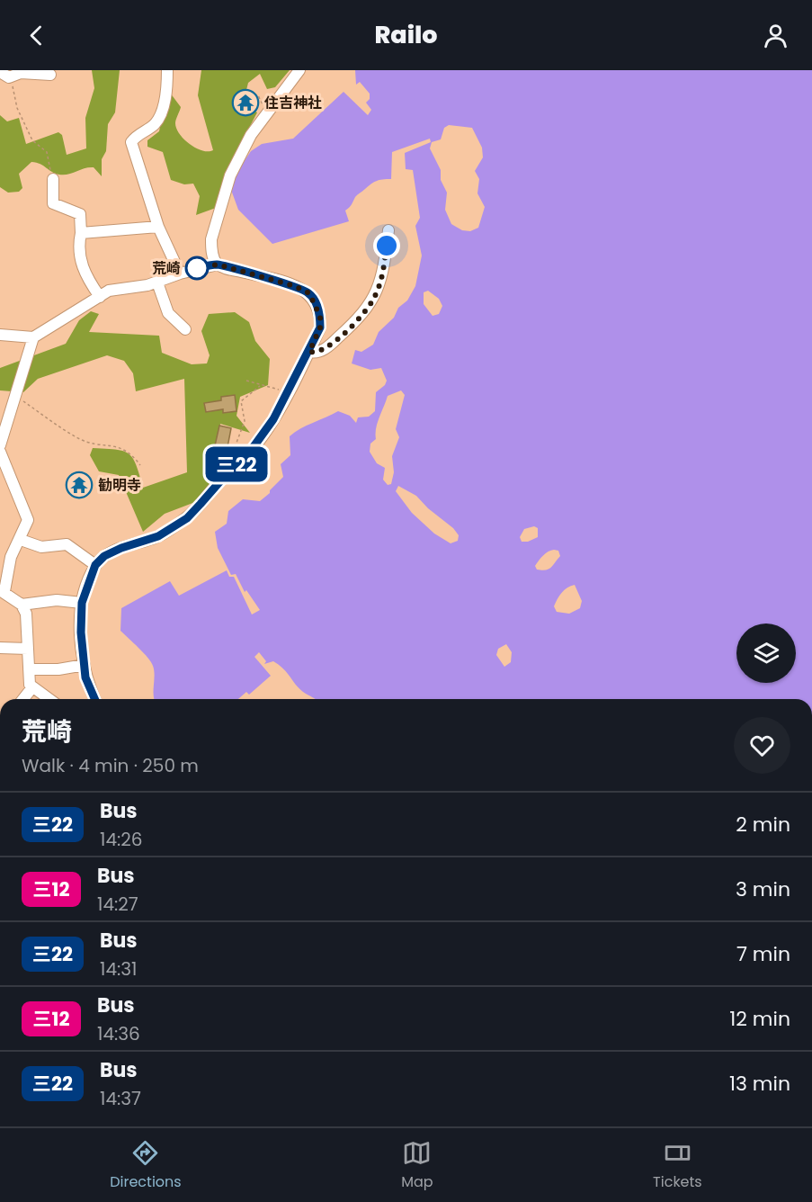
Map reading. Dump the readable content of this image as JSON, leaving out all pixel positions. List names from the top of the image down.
{
  "places": {
    "temple": ["住吉神社", "勧明寺"],
    "other": ["荒崎"]
  },
  "lines": ["bus line 三22"],
  "page": {
    "header": "Railo",
    "on_map": "三22",
    "heading": ["荒崎", "Walk · 4 min · 250 m"],
    "list": [
      {
        "mark": "三22",
        "name": "Bus",
        "note": "14:26",
        "value": "2 min"
      },
      {
        "mark": "三12",
        "name": "Bus",
        "note": "14:27",
        "value": "3 min"
      },
      {
        "mark": "三22",
        "name": "Bus",
        "note": "14:31",
        "value": "7 min"
      },
      {
        "mark": "三12",
        "name": "Bus",
        "note": "14:36",
        "value": "12 min"
      },
      {
        "mark": "三22",
        "name": "Bus",
        "note": "14:37",
        "value": "13 min"
      }
    ],
    "tabs": ["Directions", "Map", "Tickets"]
  }
}
